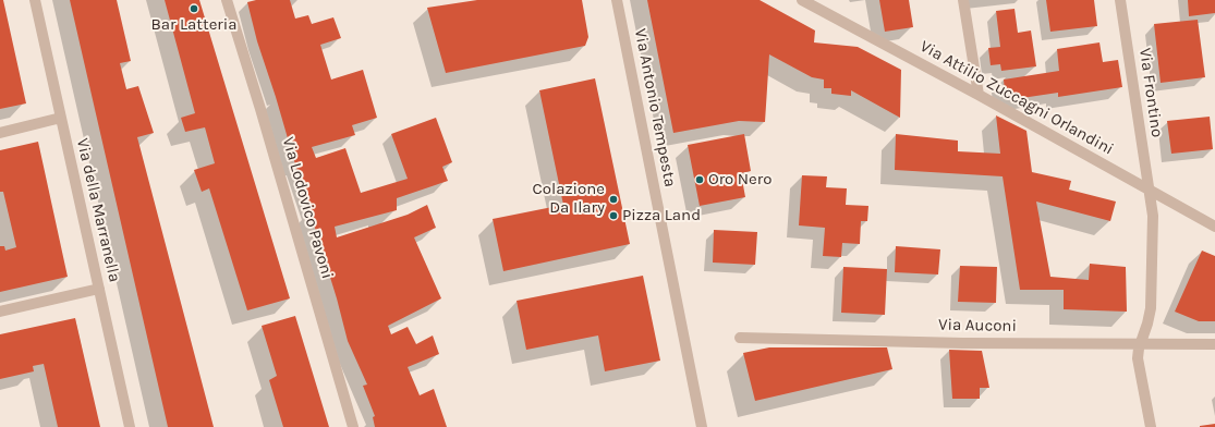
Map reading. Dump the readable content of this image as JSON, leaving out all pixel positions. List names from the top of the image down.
{
  "streets": {
    "street": [
      "Via Frontino",
      "Via Attilio Zuccagni Orlandini",
      "Via Antonio Tempesta",
      "Via Lodovico Pavoni",
      "Via della Marranella",
      "Via Auconi"
    ]
  },
  "crossings": [
    ["Via Frontino", "Via Attilio Zuccagni Orlandini"],
    ["Via Frontino", "Via Auconi"]
  ],
  "places": [
    "Bar Latteria",
    "Oro Nero",
    "Colazione Da Ilary",
    "Pizza Land"
  ]
}
